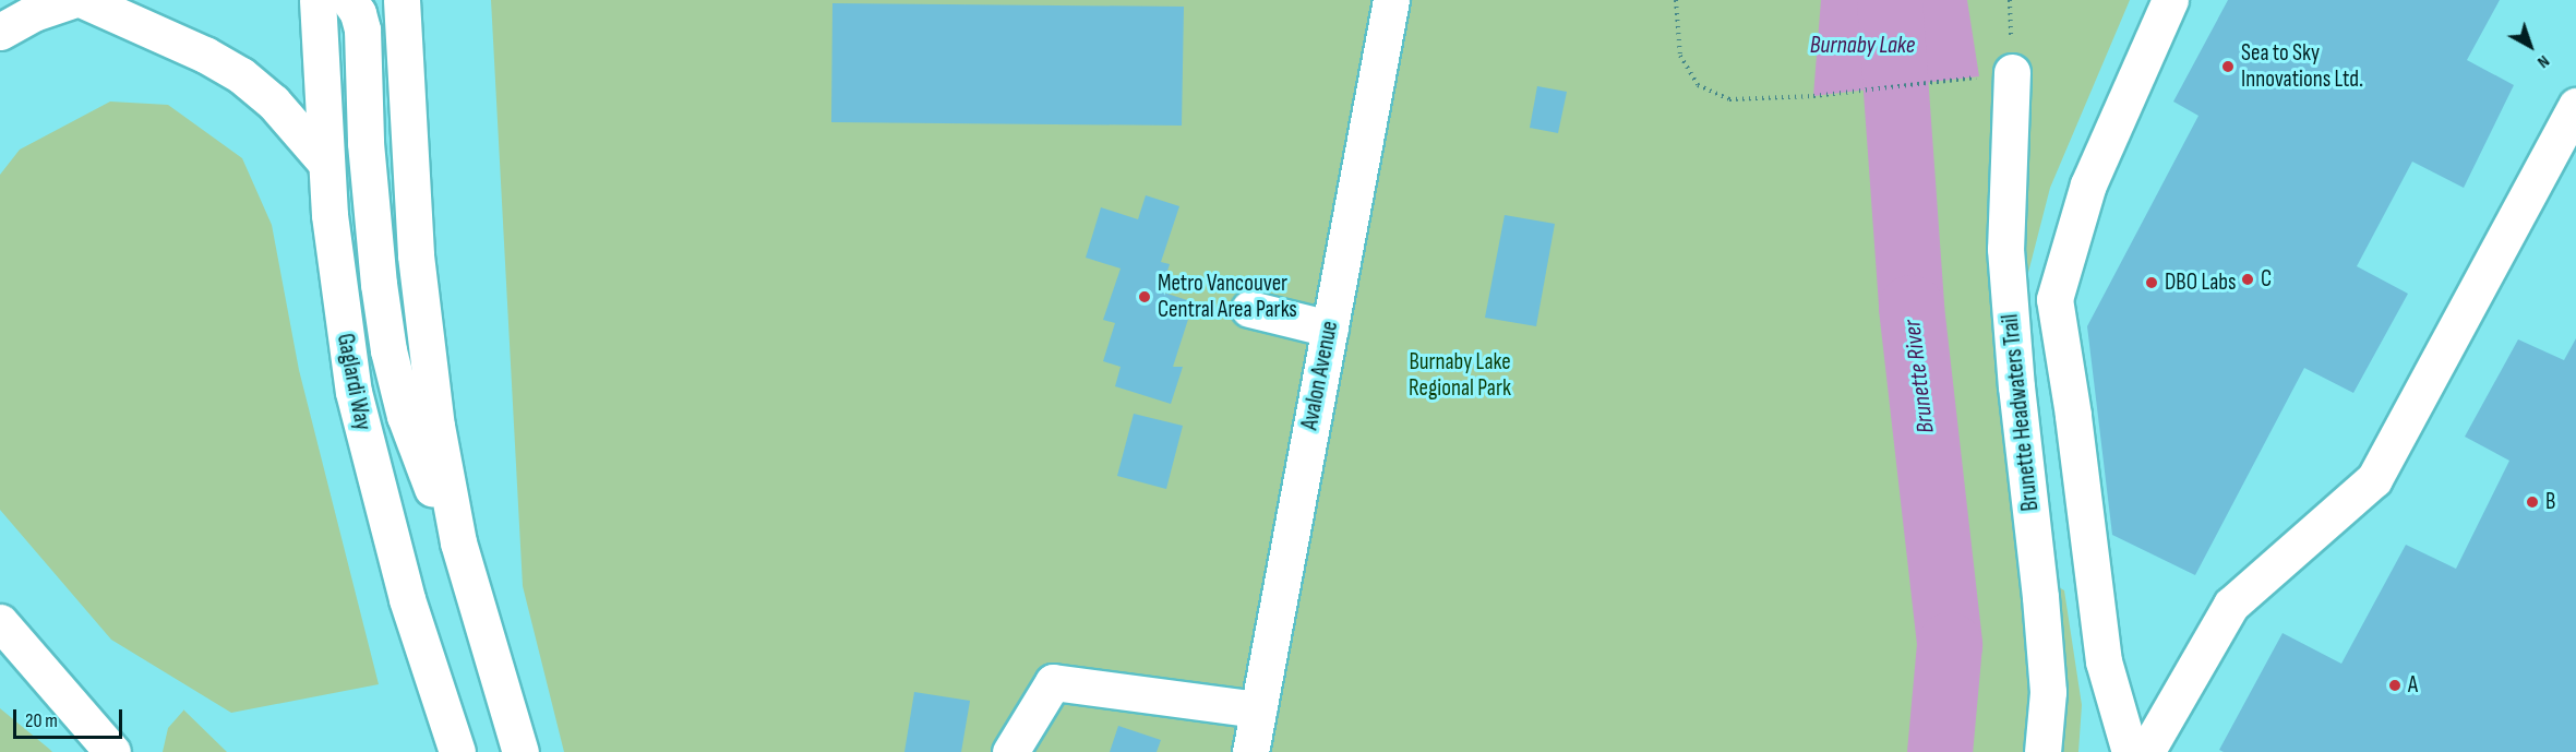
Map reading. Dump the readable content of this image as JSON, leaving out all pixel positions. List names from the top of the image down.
{
  "streets": {
    "main road": ["Avalon Avenue", "Gaglardi Way", "Brunette Headwaters Trail"]
  },
  "water": ["Burnaby Lake", "Brunette River"],
  "parks": ["Burnaby Lake Regional Park"],
  "places": [
    "Sea to Sky Innovations Ltd.",
    "C",
    "DBO Labs",
    "Metro Vancouver Central Area Parks",
    "B",
    "A"
  ],
  "scale_bar": "20 m",
  "north": "bottom right"
}
